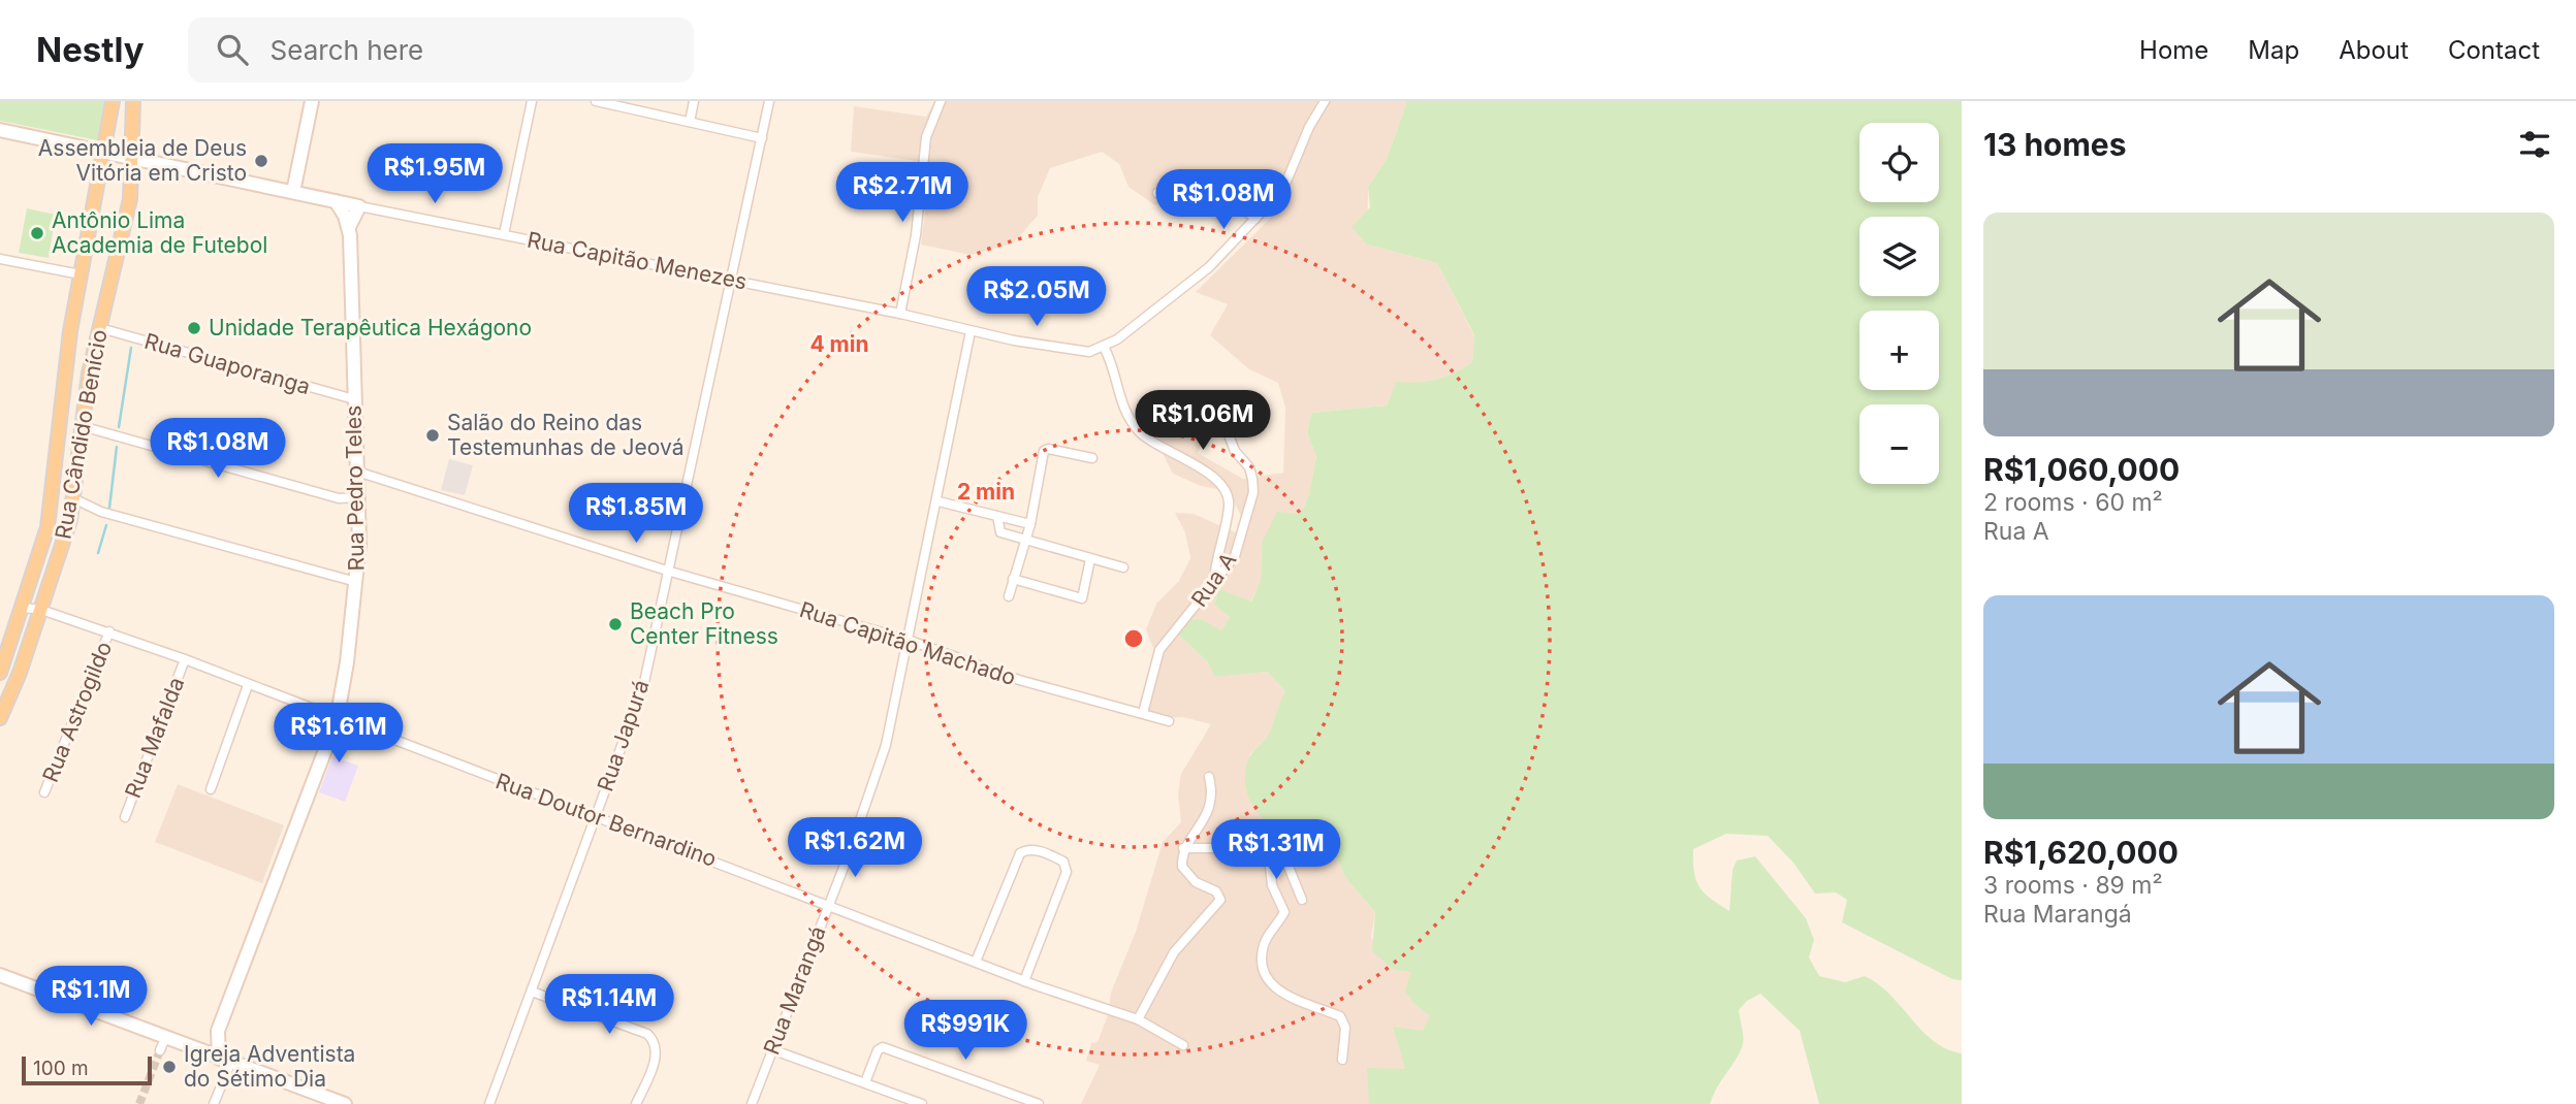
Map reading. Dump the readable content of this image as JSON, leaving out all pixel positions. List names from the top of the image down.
{
  "streets": {
    "main road": ["Rua Cândido Benício"],
    "street": [
      "Rua Capitão Menezes",
      "Rua Guaporanga",
      "Rua Pedro Teles",
      "Rua A",
      "Rua Capitão Machado",
      "Rua Astrogildo",
      "Rua Japurá",
      "Rua Mafalda",
      "Rua Doutor Bernardino",
      "Rua Marangá"
    ]
  },
  "crossings": [
    ["Rua Capitão Menezes", "Rua Cândido Benício"],
    ["Rua Capitão Menezes", "Rua Pedro Teles"],
    ["Rua Capitão Menezes", "Rua Japurá"],
    ["Rua Capitão Menezes", "Rua Marangá"],
    ["Rua Guaporanga", "Rua Cândido Benício"],
    ["Rua Guaporanga", "Rua Pedro Teles"],
    ["Rua Cândido Benício", "Rua Doutor Bernardino"],
    ["Rua Pedro Teles", "Rua Capitão Machado"],
    ["Rua Pedro Teles", "Rua Doutor Bernardino"],
    ["Rua A", "Rua Capitão Machado"],
    ["Rua Capitão Machado", "Rua Japurá"],
    ["Rua Capitão Machado", "Rua Marangá"],
    ["Rua Astrogildo", "Rua Doutor Bernardino"],
    ["Rua Japurá", "Rua Doutor Bernardino"],
    ["Rua Mafalda", "Rua Doutor Bernardino"],
    ["Rua Doutor Bernardino", "Rua Marangá"]
  ],
  "places": [
    "Assembleia de Deus Vitória em Cristo",
    "Antônio Lima Academia de Futebol",
    "Unidade Terapêutica Hexágono",
    "Salão do Reino das Testemunhas de Jeová",
    "Beach Pro Center Fitness",
    "Igreja Adventista do Sétimo Dia"
  ],
  "scale_bar": "100 m",
  "page": {
    "header": "Nestly",
    "search": "Search here",
    "nav": [
      "Home",
      "Map",
      "About",
      "Contact"
    ],
    "heading": "13 homes",
    "map_buttons": ["+", "−"],
    "price": [
      "R$1.95M",
      "R$2.71M",
      "R$1.08M",
      "R$2.05M",
      "R$1.06M",
      "R$1.08M",
      "R$1.85M",
      "R$1.61M",
      "R$1.62M",
      "R$1.31M",
      "R$1.1M",
      "R$1.14M",
      "R$991K"
    ],
    "list": [
      {
        "name": "R$1,060,000",
        "note": "2 rooms · 60 m² · Rua A"
      },
      {
        "name": "R$1,620,000",
        "note": "3 rooms · 89 m² · Rua Marangá"
      }
    ],
    "scale": "100 m"
  },
  "rings": ["4 min", "2 min"]
}
